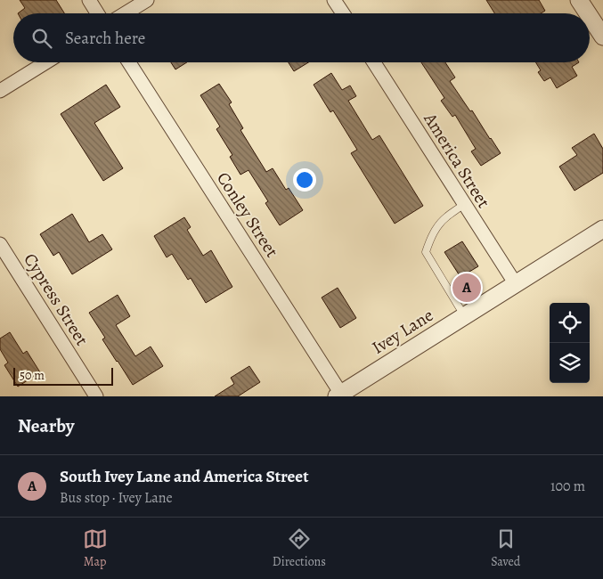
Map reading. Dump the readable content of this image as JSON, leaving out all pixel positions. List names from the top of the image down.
{
  "streets": {
    "street": [
      "America Street",
      "Conley Street",
      "Cypress Street",
      "Ivey Lane"
    ]
  },
  "crossings": [
    ["America Street", "Ivey Lane"],
    ["Conley Street", "Ivey Lane"]
  ],
  "scale_bar": "50 m",
  "page": {
    "search": "Search here",
    "pins": "A",
    "scale": "50 m",
    "heading": "Nearby",
    "list": [
      {
        "mark": "A",
        "name": "South Ivey Lane and America Street",
        "note": "Bus stop · Ivey Lane",
        "value": "100 m"
      }
    ],
    "nav": ["Map", "Directions", "Saved"]
  }
}
